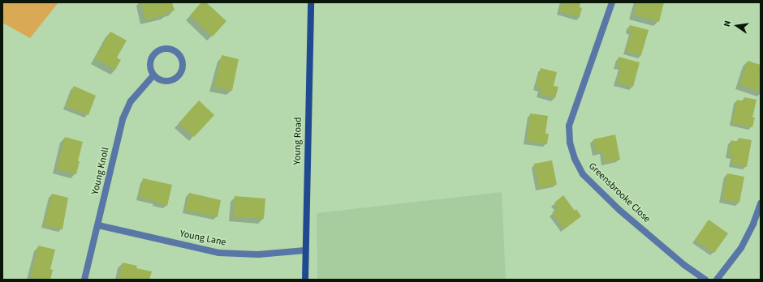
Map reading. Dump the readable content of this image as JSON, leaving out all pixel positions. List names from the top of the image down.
{
  "streets": {
    "street": [
      "Young Road",
      "Young Knoll",
      "Greensbrooke Close",
      "Young Lane"
    ]
  },
  "crossings": [
    ["Young Road", "Young Lane"],
    ["Young Knoll", "Young Lane"]
  ],
  "north": "left"
}
